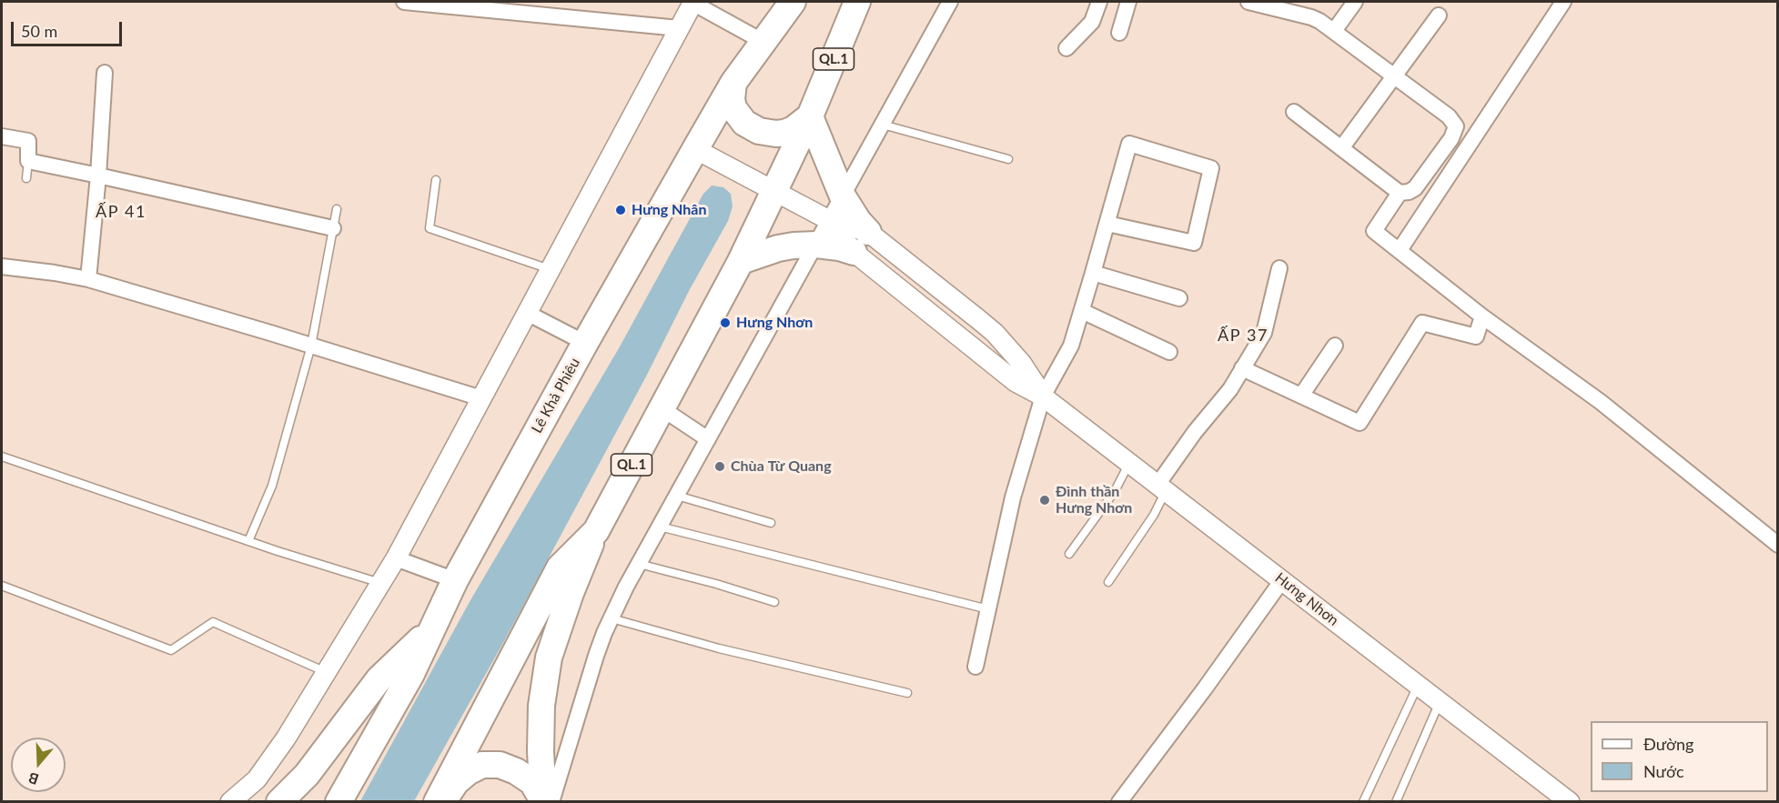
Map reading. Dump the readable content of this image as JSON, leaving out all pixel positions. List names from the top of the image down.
{
  "streets": {
    "highway": ["QL.1", "Lê Khả Phiêu"],
    "street": ["Hưng Nhơn"]
  },
  "crossings": [
    ["QL.1", "Hưng Nhơn"],
    ["Lê Khả Phiêu", "Hưng Nhơn"]
  ],
  "districts": ["ẤP 41", "ẤP 37"],
  "places": [
    "Hưng Nhân",
    "Hưng Nhơn",
    "Chùa Từ Quang",
    "Đình thần Hưng Nhơn"
  ],
  "legend": ["Đường", "Nước"],
  "scale_bar": "50 m",
  "north": "bottom"
}
